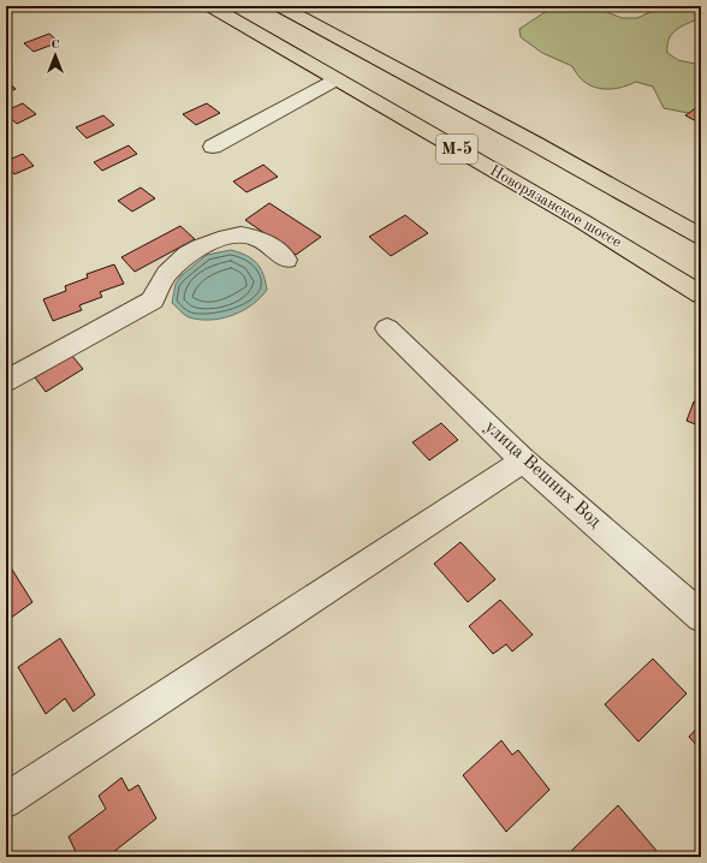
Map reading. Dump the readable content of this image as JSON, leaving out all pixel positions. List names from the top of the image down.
{
  "streets": {
    "highway": ["М-5", "Новорязанское шоссе"],
    "street": ["улица Вешних Вод"]
  },
  "north": "top"
}
